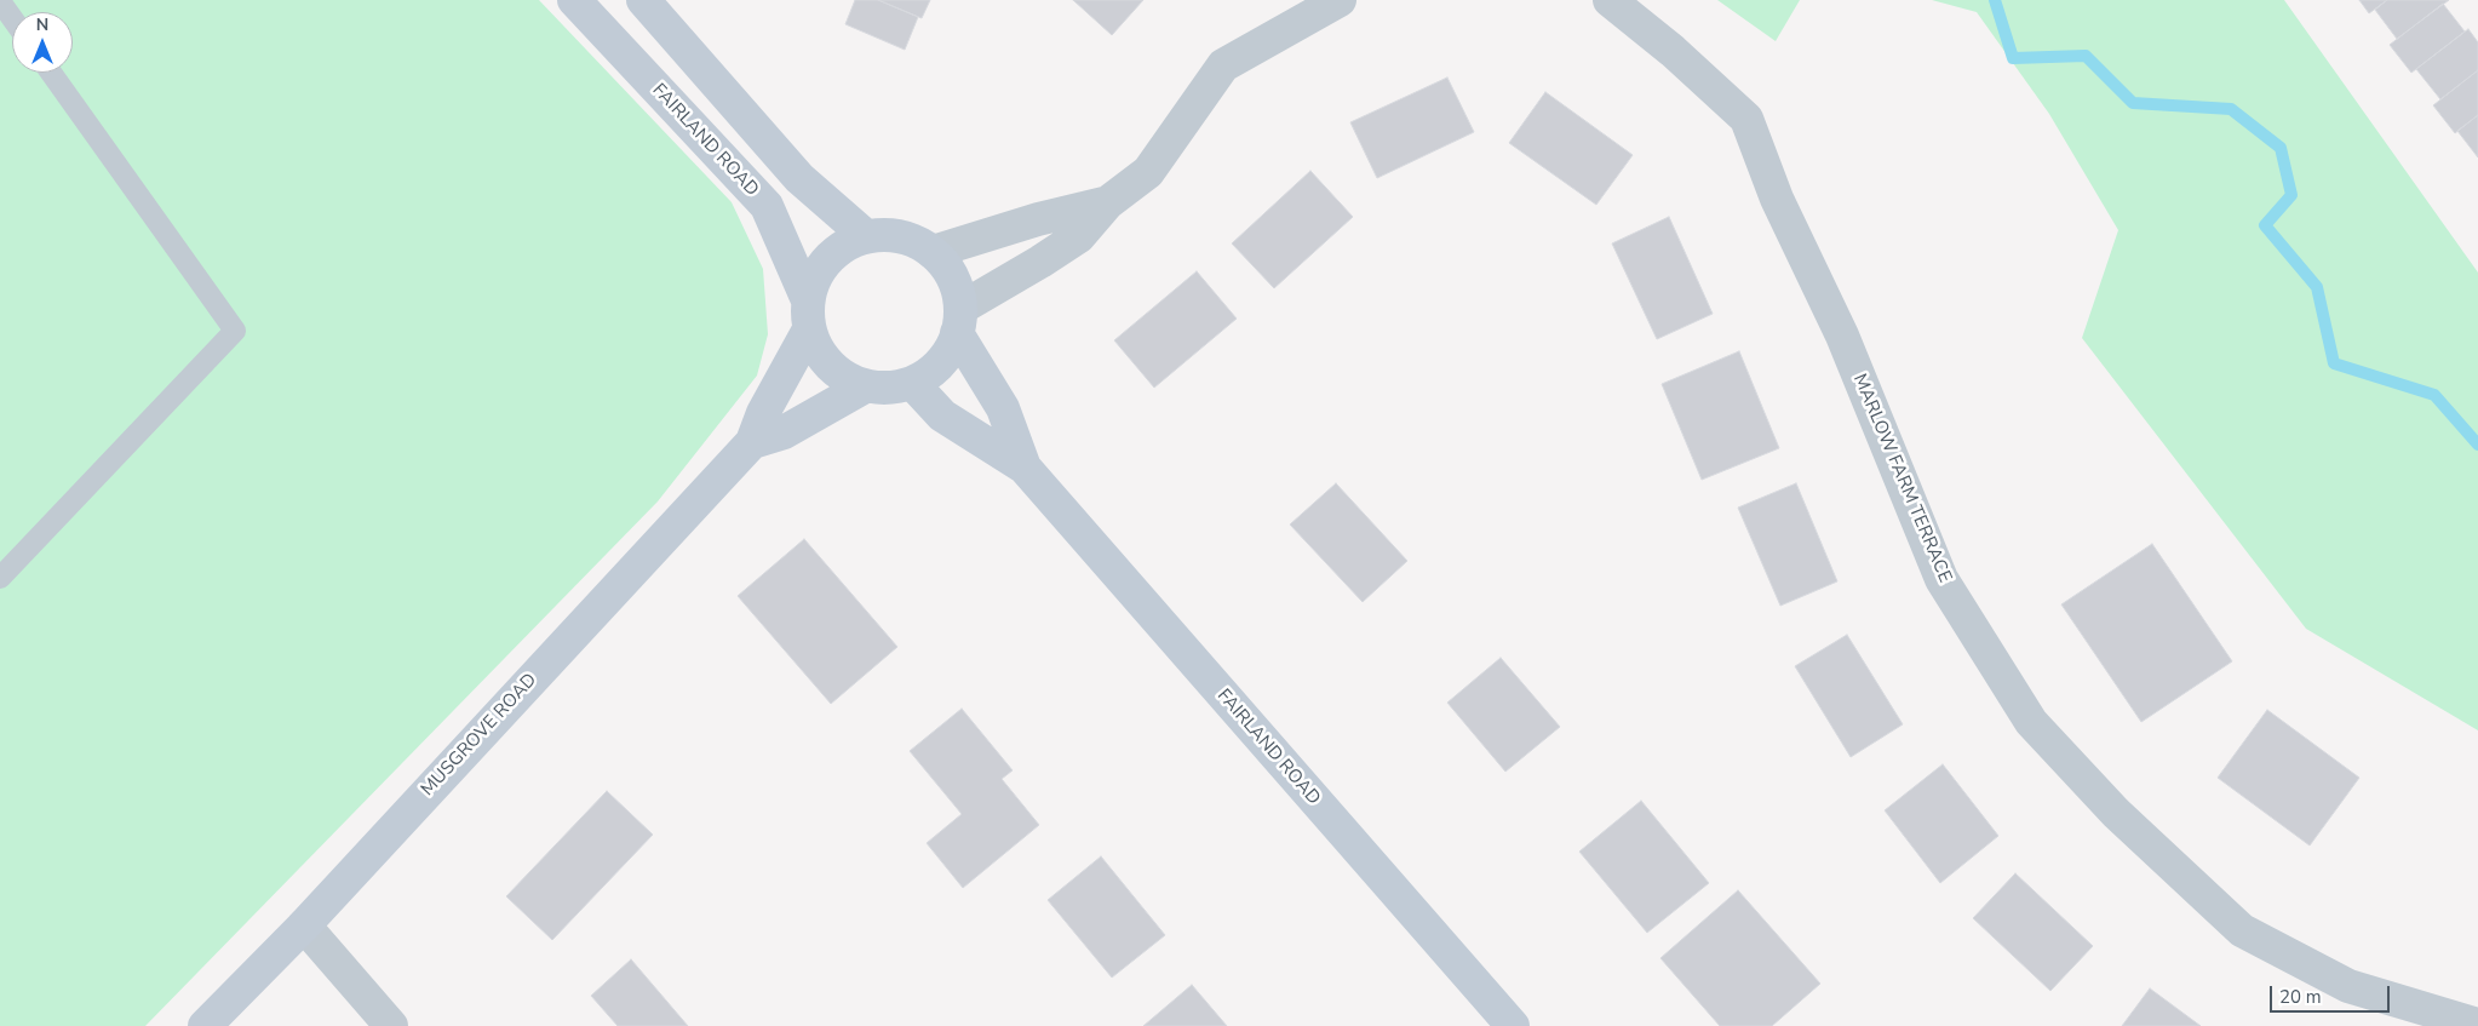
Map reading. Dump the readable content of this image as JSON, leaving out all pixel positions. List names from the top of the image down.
{
  "streets": {
    "main road": ["FAIRLAND ROAD", "MUSGROVE ROAD"],
    "street": ["MARLOW FARM TERRACE"]
  },
  "crossings": [
    ["FAIRLAND ROAD", "MUSGROVE ROAD"]
  ],
  "scale_bar": "20 m",
  "north": "top"
}
